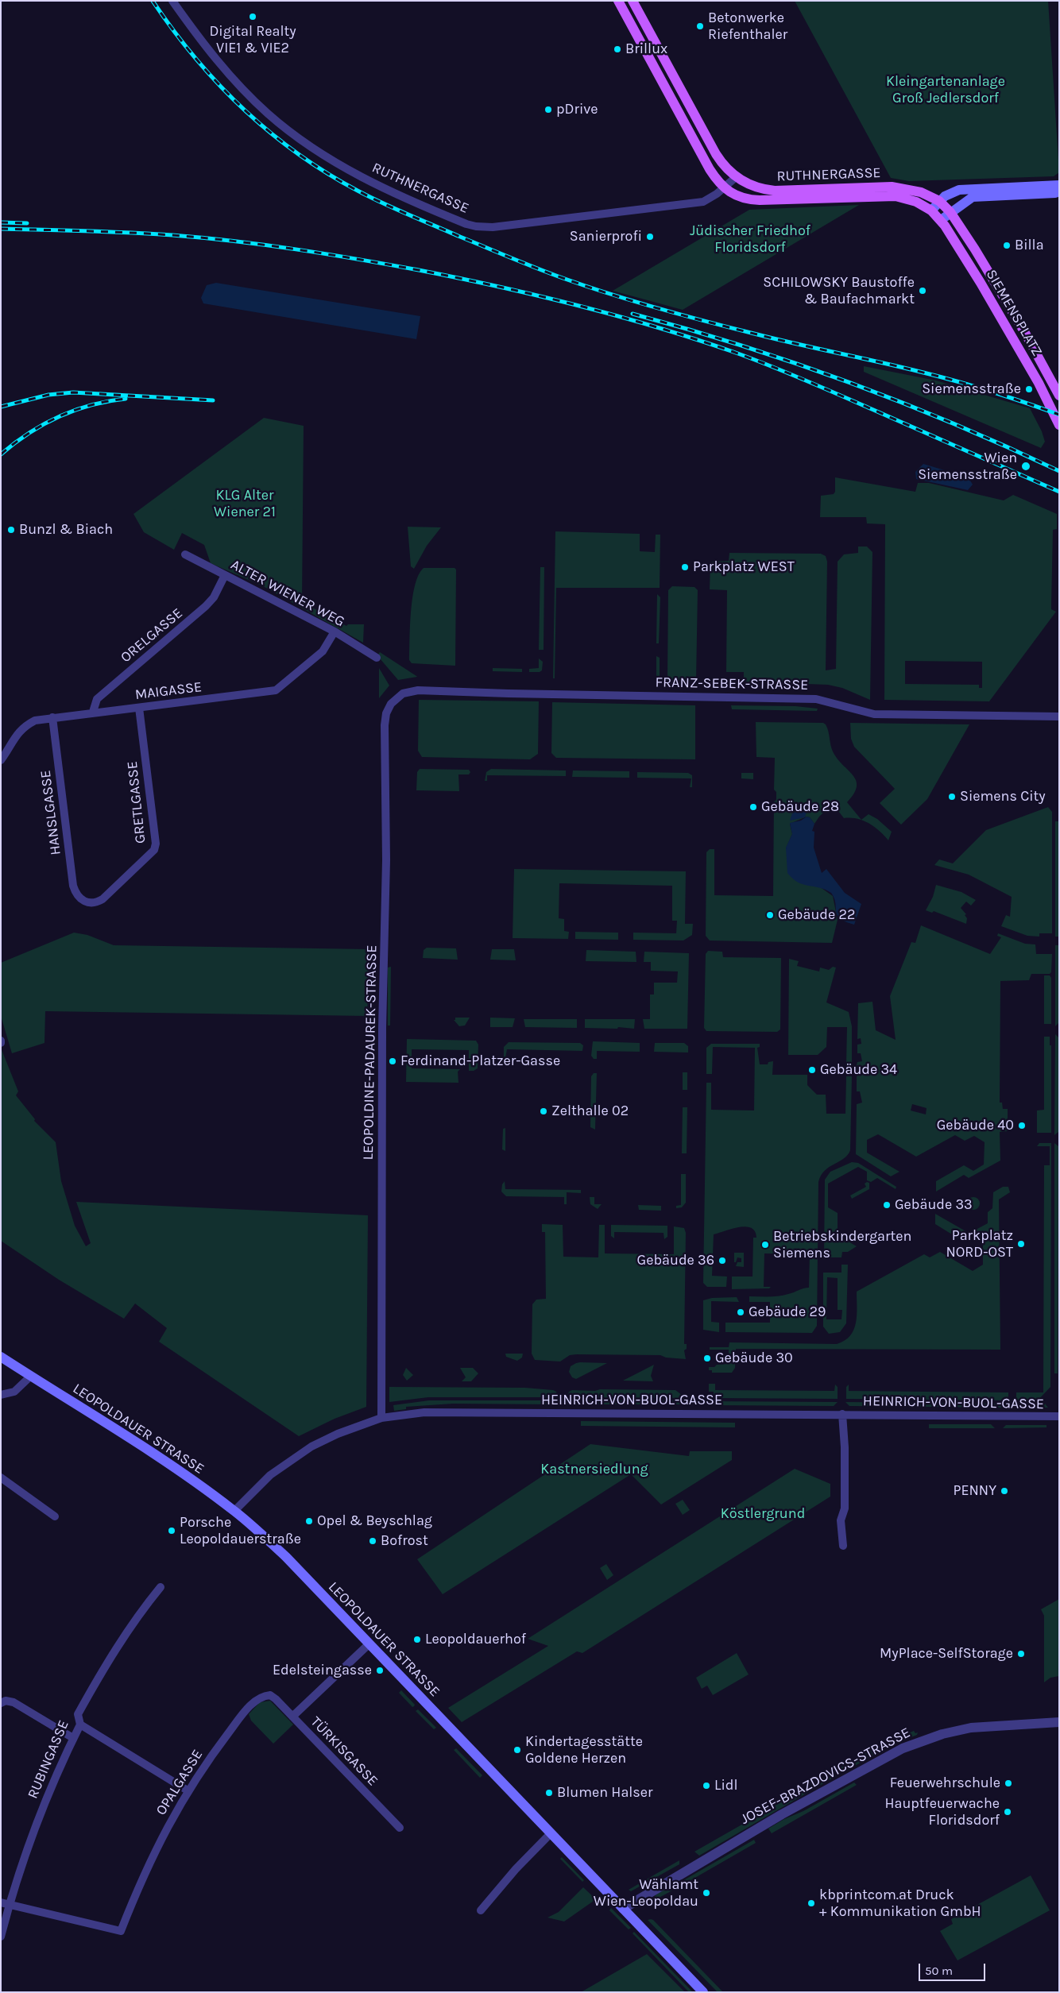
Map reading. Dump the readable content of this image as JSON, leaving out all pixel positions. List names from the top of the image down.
{
  "streets": {
    "main road": ["RUTHNERGASSE", "SIEMENSPLATZ", "LEOPOLDAUER STRASSE"],
    "street": [
      "ALTER WIENER WEG",
      "ORELGASSE",
      "FRANZ-SEBEK-STRASSE",
      "MAIGASSE",
      "GRETLGASSE",
      "HANSLGASSE",
      "LEOPOLDINE-PADAUREK-STRASSE",
      "HEINRICH-VON-BUOL-GASSE",
      "TÜRKISGASSE",
      "RUBINGASSE",
      "JOSEF-BRAZDOVICS-STRASSE",
      "OPALGASSE"
    ]
  },
  "crossings": [
    ["RUTHNERGASSE", "SIEMENSPLATZ"],
    ["ALTER WIENER WEG", "ORELGASSE"],
    ["ALTER WIENER WEG", "MAIGASSE"],
    ["ORELGASSE", "MAIGASSE"],
    ["FRANZ-SEBEK-STRASSE", "LEOPOLDINE-PADAUREK-STRASSE"],
    ["MAIGASSE", "GRETLGASSE"],
    ["MAIGASSE", "HANSLGASSE"],
    ["GRETLGASSE", "HANSLGASSE"],
    ["LEOPOLDINE-PADAUREK-STRASSE", "HEINRICH-VON-BUOL-GASSE"],
    ["HEINRICH-VON-BUOL-GASSE", "LEOPOLDAUER STRASSE"],
    ["LEOPOLDAUER STRASSE", "JOSEF-BRAZDOVICS-STRASSE"],
    ["TÜRKISGASSE", "OPALGASSE"],
    ["RUBINGASSE", "OPALGASSE"]
  ],
  "parks": [
    "Kleingartenanlage Groß Jedlersdorf",
    "Jüdischer Friedhof Floridsdorf",
    "KLG Alter Wiener 21",
    "Kastnersiedlung",
    "Köstlergrund"
  ],
  "places": [
    "Digital Realty VIE1 & VIE2",
    "Betonwerke Riefenthaler",
    "Brillux",
    "pDrive",
    "Sanierprofi",
    "Billa",
    "SCHILOWSKY Baustoffe & Baufachmarkt",
    "Siemensstraße",
    "Wien Siemensstraße",
    "Bunzl & Biach",
    "Parkplatz WEST",
    "Siemens City",
    "Gebäude 28",
    "Gebäude 22",
    "Ferdinand-Platzer-Gasse",
    "Gebäude 34",
    "Zelthalle 02",
    "Gebäude 40",
    "Gebäude 33",
    "Parkplatz NORD-OST",
    "Betriebskindergarten Siemens",
    "Gebäude 36",
    "Gebäude 29",
    "Gebäude 30",
    "PENNY",
    "Opel & Beyschlag",
    "Porsche Leopoldauerstraße",
    "Bofrost",
    "Leopoldauerhof",
    "MyPlace-SelfStorage",
    "Edelsteingasse",
    "Kindertagesstätte Goldene Herzen",
    "Feuerwehrschule",
    "Lidl",
    "Blumen Halser",
    "Hauptfeuerwache Floridsdorf",
    "Wählamt Wien-Leopoldau",
    "kbprintcom.at Druck + Kommunikation GmbH"
  ],
  "scale_bar": "50 m"
}
